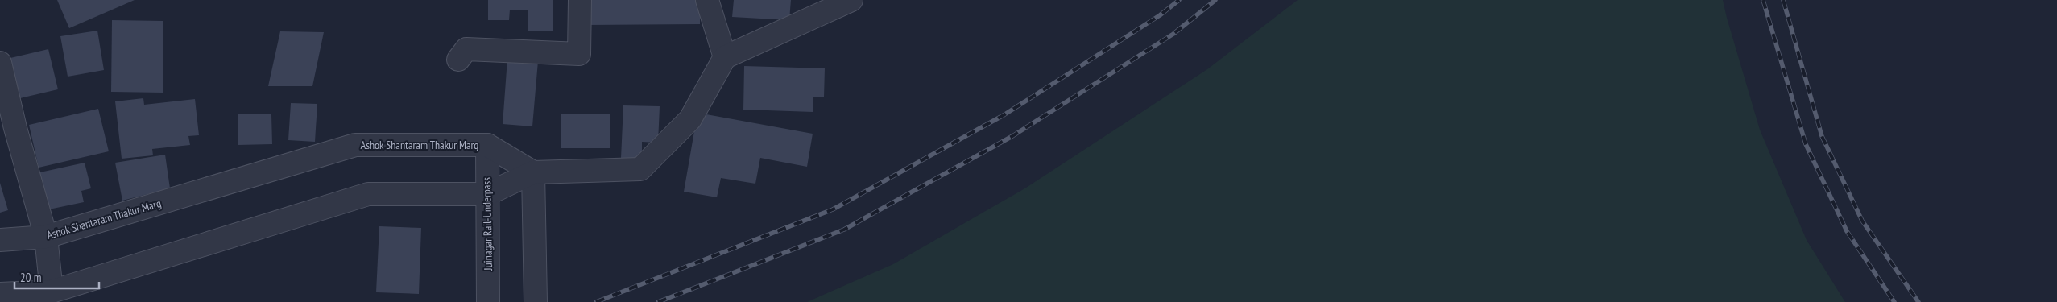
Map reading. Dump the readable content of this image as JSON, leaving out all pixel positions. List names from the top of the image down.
{
  "streets": {
    "street": ["Ashok Shantaram Thakur Marg", "Juinagar Rail-Underpass"]
  },
  "crossings": [
    ["Ashok Shantaram Thakur Marg", "Juinagar Rail-Underpass"]
  ],
  "scale_bar": "20 m"
}
